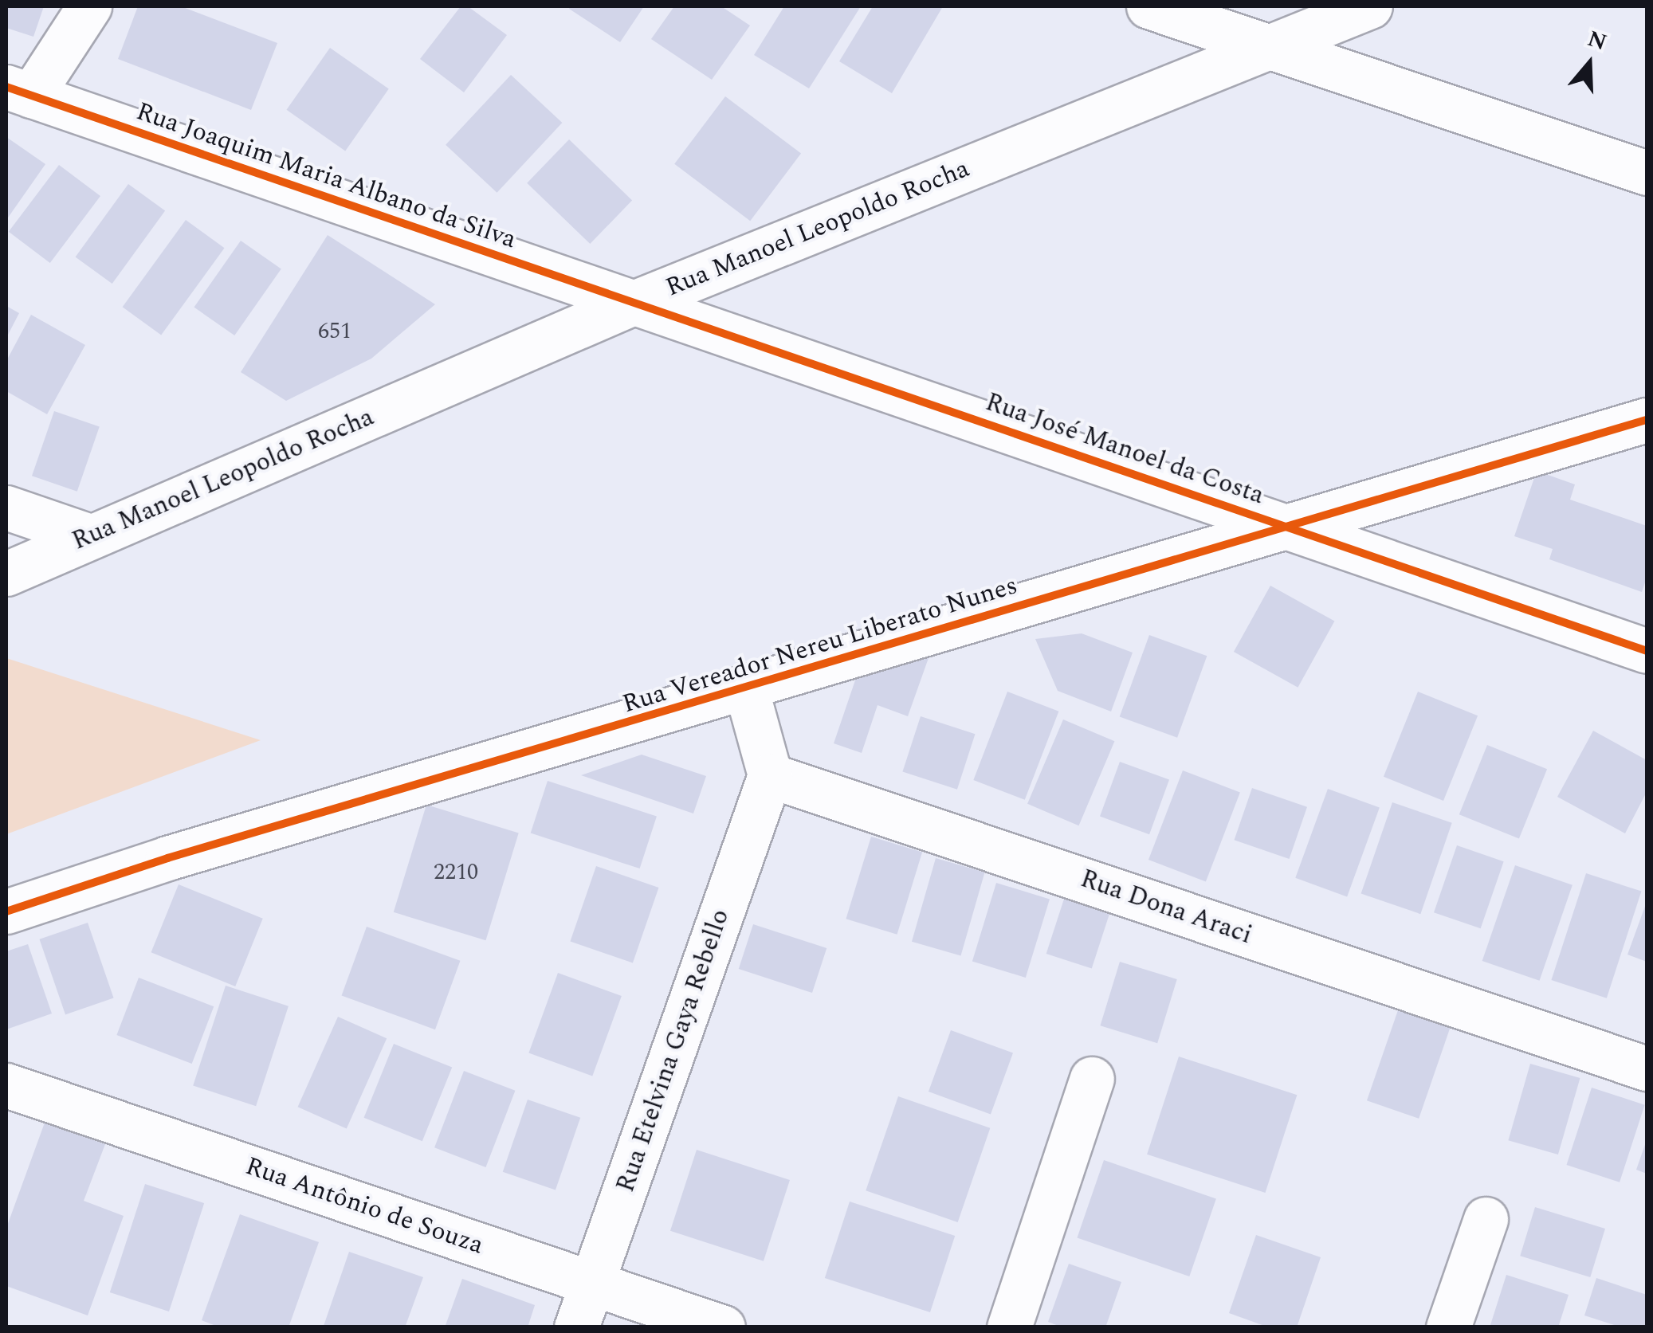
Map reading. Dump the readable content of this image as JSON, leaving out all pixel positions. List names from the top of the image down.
{
  "streets": {
    "street": [
      "Rua Joaquim Maria Albano da Silva",
      "Rua Manoel Leopoldo Rocha",
      "Rua José Manoel da Costa",
      "Rua Vereador Nereu Liberato Nunes",
      "Rua Dona Araci",
      "Rua Etelvina Gaya Rebello",
      "Rua Antônio de Souza"
    ]
  },
  "crossings": [
    ["Rua Joaquim Maria Albano da Silva", "Rua Manoel Leopoldo Rocha"],
    ["Rua Joaquim Maria Albano da Silva", "Rua José Manoel da Costa"],
    ["Rua Manoel Leopoldo Rocha", "Rua José Manoel da Costa"],
    ["Rua José Manoel da Costa", "Rua Vereador Nereu Liberato Nunes"],
    ["Rua Dona Araci", "Rua Etelvina Gaya Rebello"],
    ["Rua Etelvina Gaya Rebello", "Rua Antônio de Souza"]
  ],
  "house_numbers": ["651", "2210"],
  "north": "top"
}
